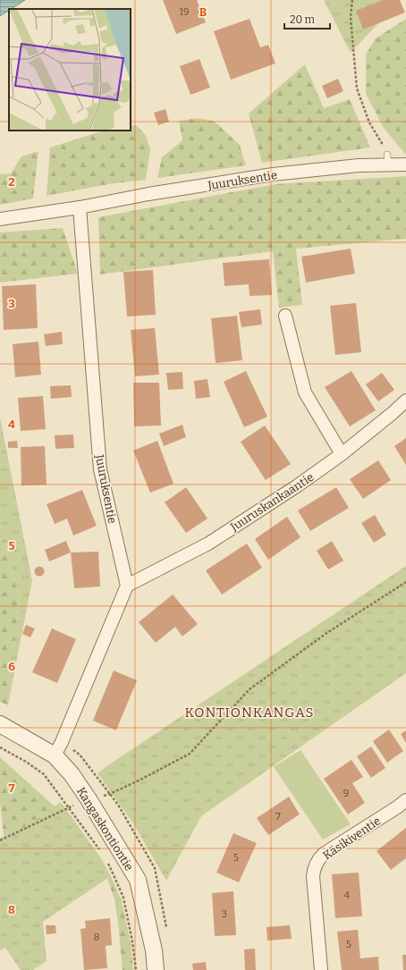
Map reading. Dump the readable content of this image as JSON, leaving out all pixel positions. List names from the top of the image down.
{
  "streets": {
    "street": [
      "Juuruksentie",
      "Juuruskankaantie",
      "Kangaskontiontie",
      "Käsikiventie"
    ]
  },
  "crossings": [
    ["Juuruksentie", "Juuruskankaantie"]
  ],
  "districts": ["KONTIONKANGAS"],
  "house_numbers": [
    "19",
    "9",
    "7",
    "5",
    "4",
    "3",
    "8",
    "5"
  ],
  "scale_bar": "20 m",
  "grid": {
    "columns": ["B"],
    "rows": [
      "2",
      "3",
      "4",
      "5",
      "6",
      "7",
      "8"
    ]
  }
}
